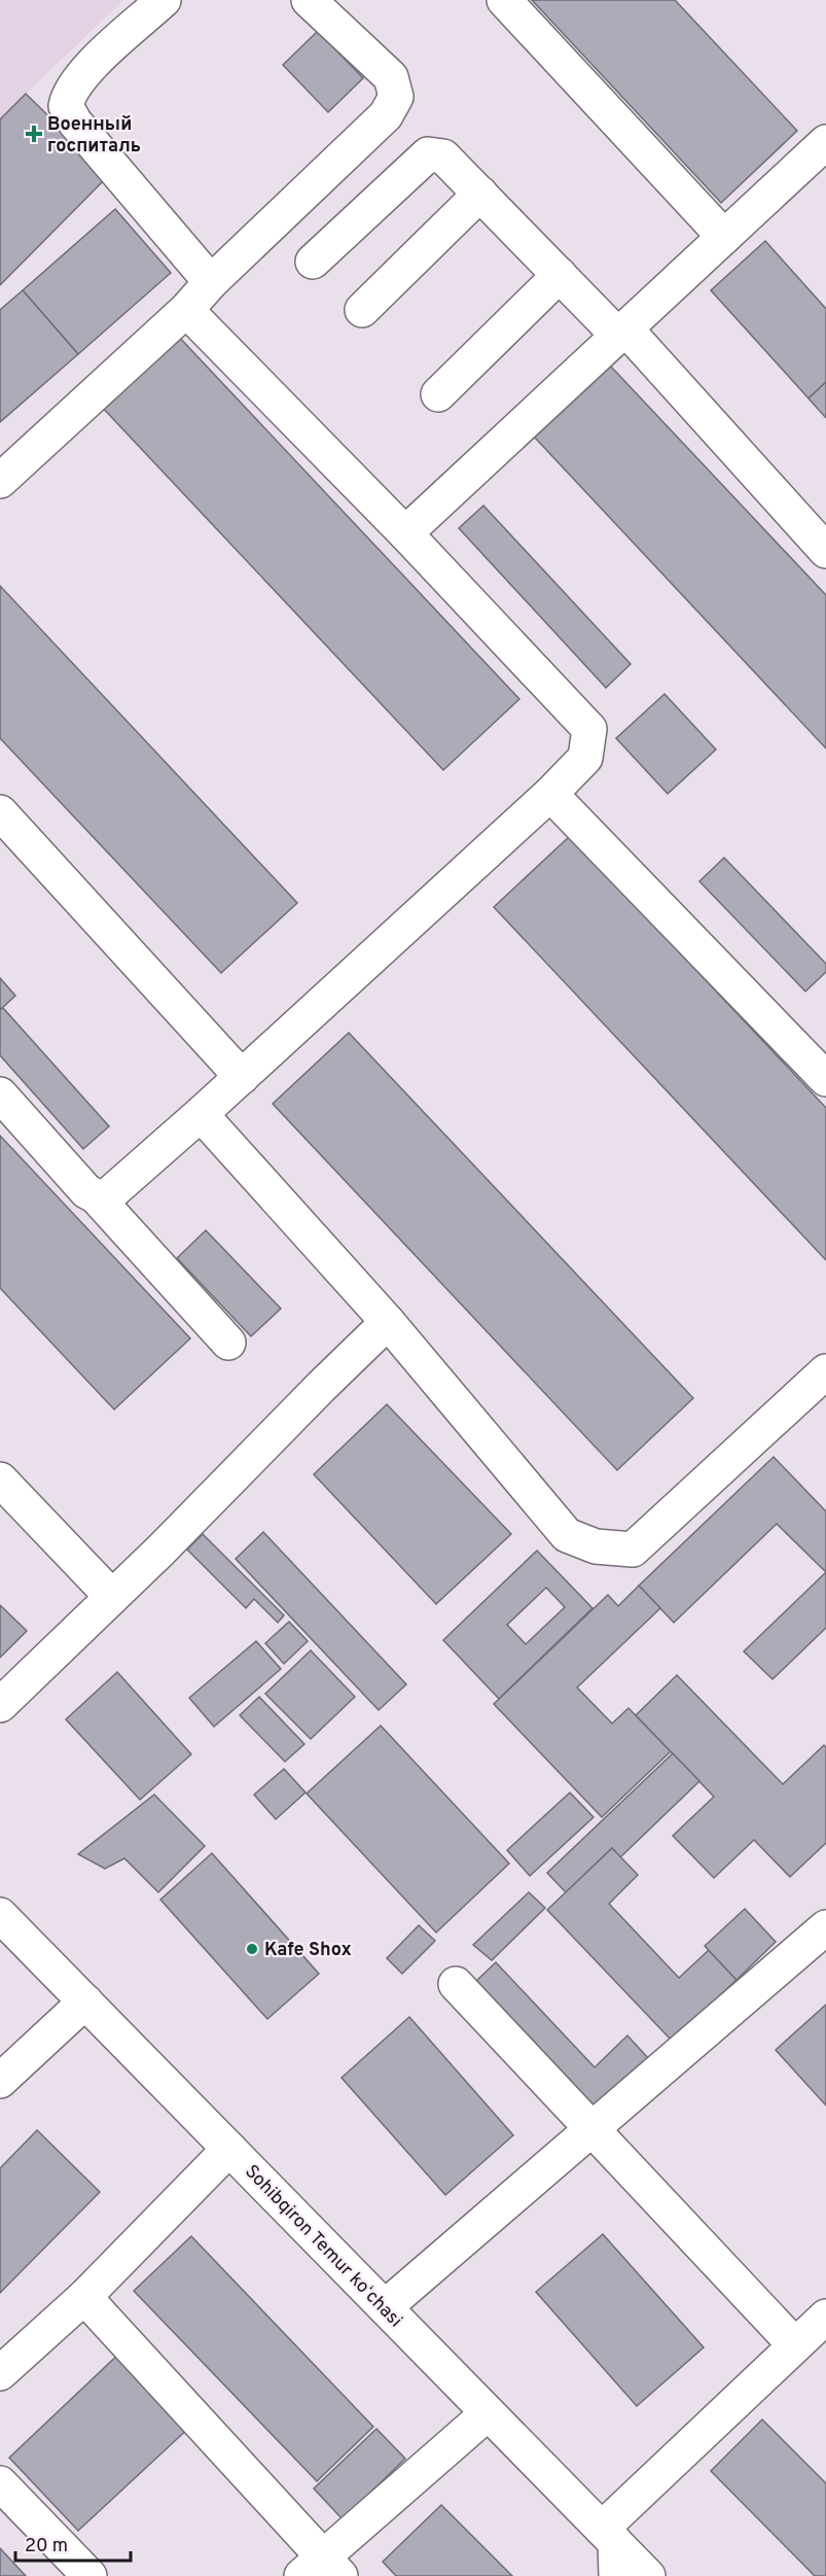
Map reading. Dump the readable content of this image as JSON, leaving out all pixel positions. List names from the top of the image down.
{
  "streets": {
    "main road": ["Sohibqiron Temur koʻchasi"]
  },
  "places": {
    "health": ["Военный госпиталь"],
    "other": ["Kafe Shox"]
  },
  "scale_bar": "20 m"
}
